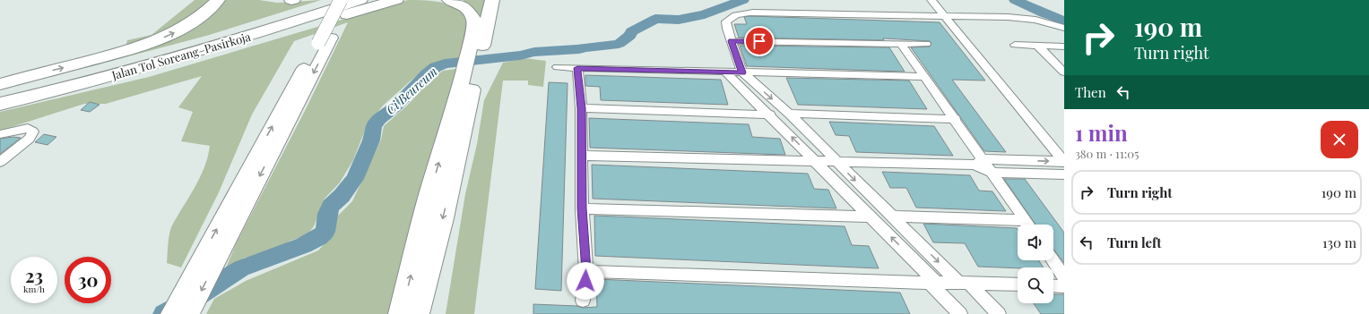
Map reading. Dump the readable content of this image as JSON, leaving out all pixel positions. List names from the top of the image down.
{
  "streets": {
    "highway": ["Jalan Tol Soreang–Pasirkoja"]
  },
  "water": ["Ci Beureum"],
  "page": {
    "turn": ["190 m", "Turn right"],
    "then": "Then",
    "heading": ["1 min", "380 m · 11:05"],
    "list": [
      {
        "name": "Turn right",
        "value": "190 m"
      },
      {
        "name": "Turn left",
        "value": "130 m"
      }
    ],
    "speed": "23 km/h",
    "limit": "30"
  }
}
